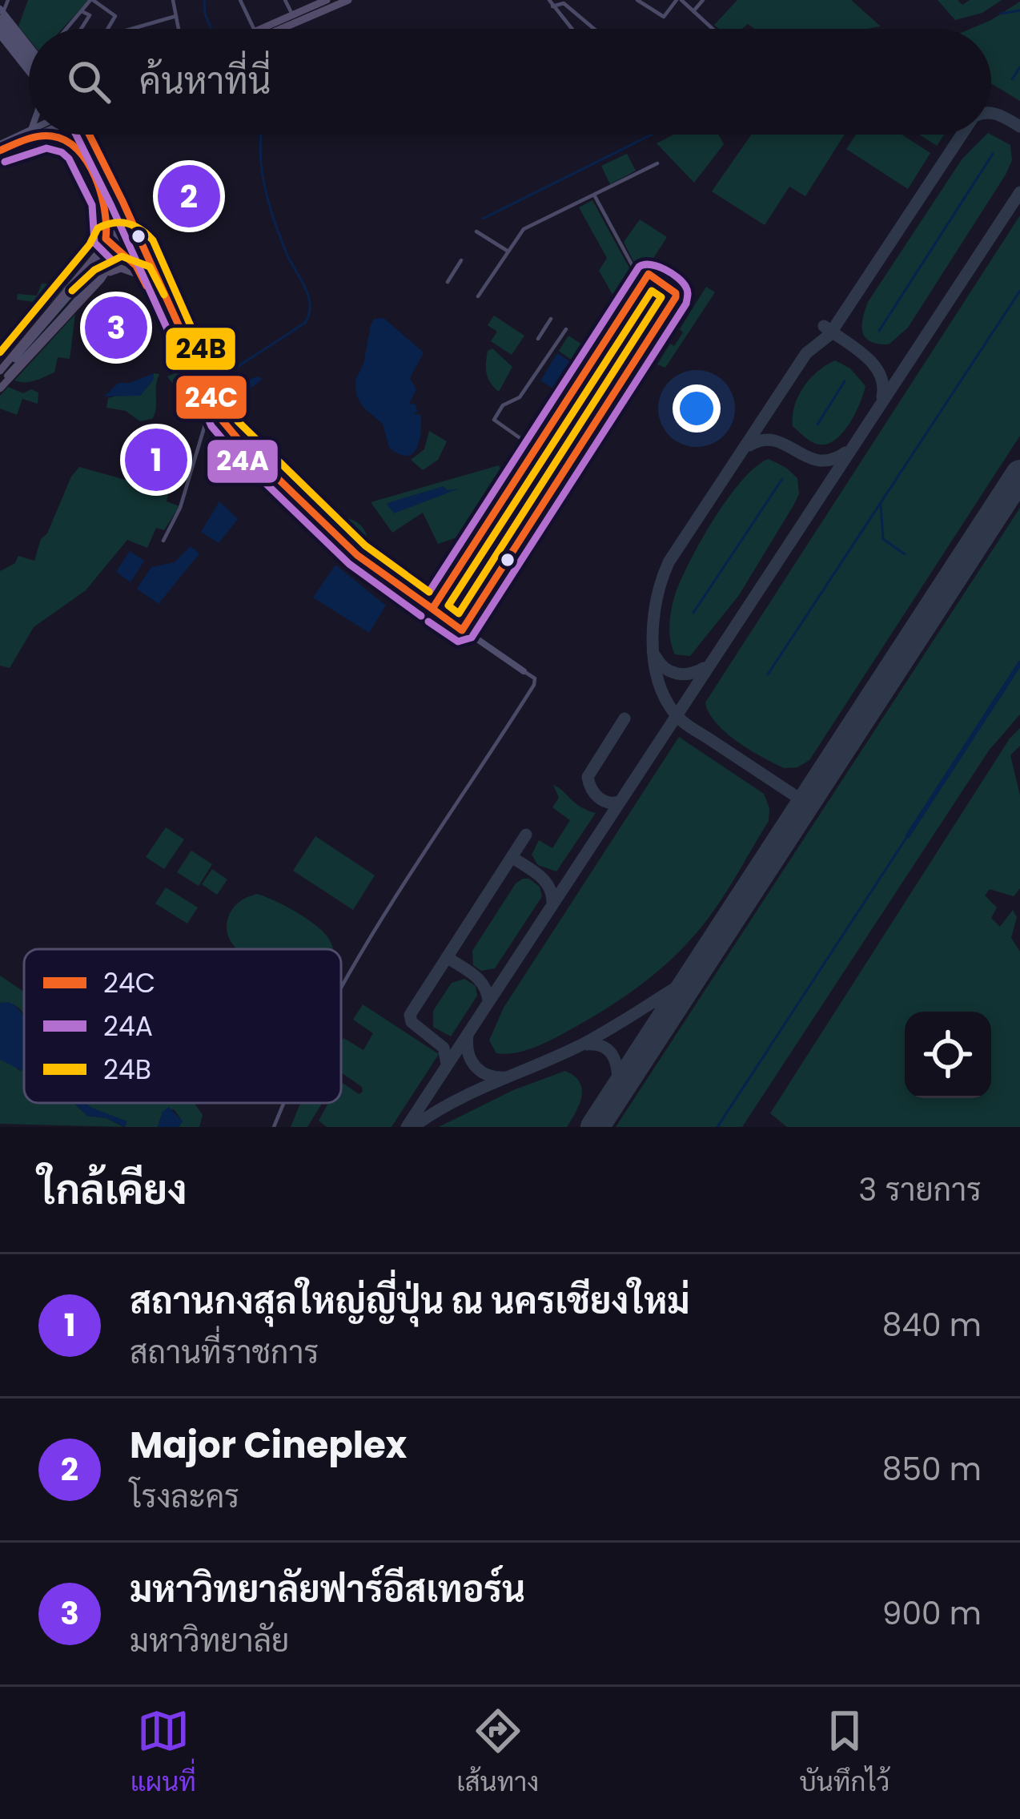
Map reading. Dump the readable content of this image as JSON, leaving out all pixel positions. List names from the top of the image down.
{
  "lines": ["transit line 24C", "transit line 24A", "transit line 24B"],
  "legend": ["24C", "24A", "24B"],
  "page": {
    "search": "ค้นหาที่นี่",
    "pins": ["2", "3", "1"],
    "heading": ["ใกล้เคียง", "3 รายการ"],
    "list": [
      {
        "mark": "1",
        "name": "สถานกงสุลใหญ่ญี่ปุ่น ณ นครเชียงใหม่",
        "note": "สถานที่ราชการ",
        "value": "840 m"
      },
      {
        "mark": "2",
        "name": "Major Cineplex",
        "note": "โรงละคร",
        "value": "850 m"
      },
      {
        "mark": "3",
        "name": "มหาวิทยาลัยฟาร์อีสเทอร์น",
        "note": "มหาวิทยาลัย",
        "value": "900 m"
      }
    ],
    "nav": ["แผนที่", "เส้นทาง", "บันทึกไว้"]
  }
}
